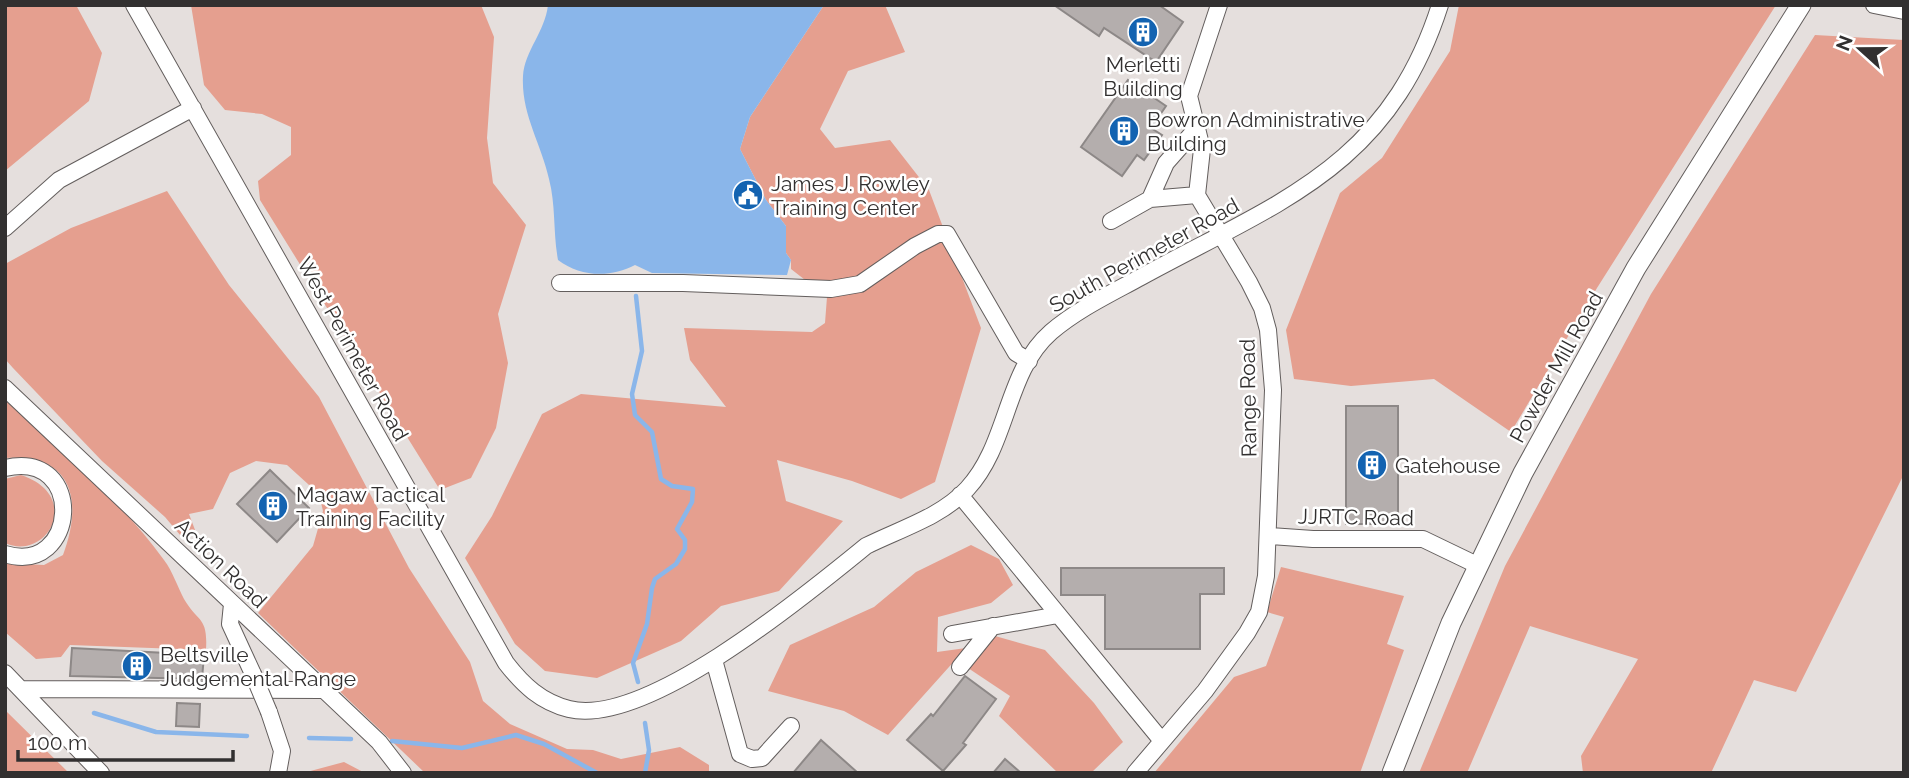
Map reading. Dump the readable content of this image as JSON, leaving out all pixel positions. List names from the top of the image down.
{
  "streets": {
    "main road": ["Powder Mill Road"],
    "street": [
      "South Perimeter Road",
      "West Perimeter Road",
      "Range Road",
      "JJRTC Road",
      "Action Road"
    ]
  },
  "crossings": [
    ["South Perimeter Road", "West Perimeter Road"],
    ["South Perimeter Road", "Range Road"],
    ["Powder Mill Road", "JJRTC Road"],
    ["Range Road", "JJRTC Road"]
  ],
  "places": {
    "building": [
      "Merletti Building",
      "Bowron Administrative Building",
      "Gatehouse",
      "Magaw Tactical Training Facility",
      "Beltsville Judgemental Range"
    ],
    "public building": ["James J. Rowley Training Center"]
  },
  "scale_bar": "100 m",
  "north": "left"
}
